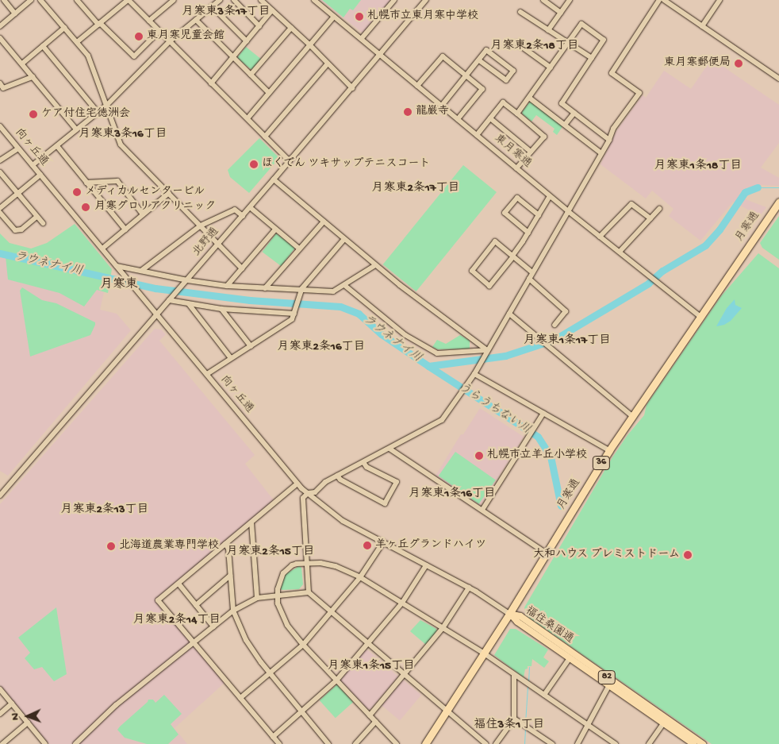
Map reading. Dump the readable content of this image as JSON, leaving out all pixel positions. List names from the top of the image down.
{
  "streets": {
    "highway": ["月寒通", "36"],
    "main road": ["福住桑園通", "82"],
    "street": ["向ヶ丘通", "東月寒通", "北野通"]
  },
  "crossings": [
    ["向ヶ丘通", "月寒通"],
    ["向ヶ丘通", "北野通"],
    ["向ヶ丘通", "福住桑園通"],
    ["東月寒通", "月寒通"],
    ["東月寒通", "北野通"],
    ["月寒通", "福住桑園通"]
  ],
  "districts": [
    "月寒東3条17丁目",
    "月寒東2条18丁目",
    "月寒東3条16丁目",
    "月寒東1条18丁目",
    "月寒東2条17丁目",
    "月寒東",
    "月寒東1条17丁目",
    "月寒東2条16丁目",
    "月寒東1条16丁目",
    "月寒東2条13丁目",
    "月寒東2条15丁目",
    "月寒東2条14丁目",
    "月寒東1条15丁目",
    "福住3条1丁目"
  ],
  "water": ["ラウネナイ川", "うらうちない川"],
  "places": [
    "札幌市立東月寒中学校",
    "東月寒児童会館",
    "東月寒郵便局",
    "龍巌寺",
    "ケア付住宅徳洲会",
    "ほくでん ツキサップテニスコート",
    "メディカルセンタービル",
    "月寒グロリアクリニック",
    "札幌市立羊丘小学校",
    "羊ヶ丘グランドハイツ",
    "北海道農業専門学校",
    "大和ハウス プレミストドーム"
  ],
  "north": "left"
}
